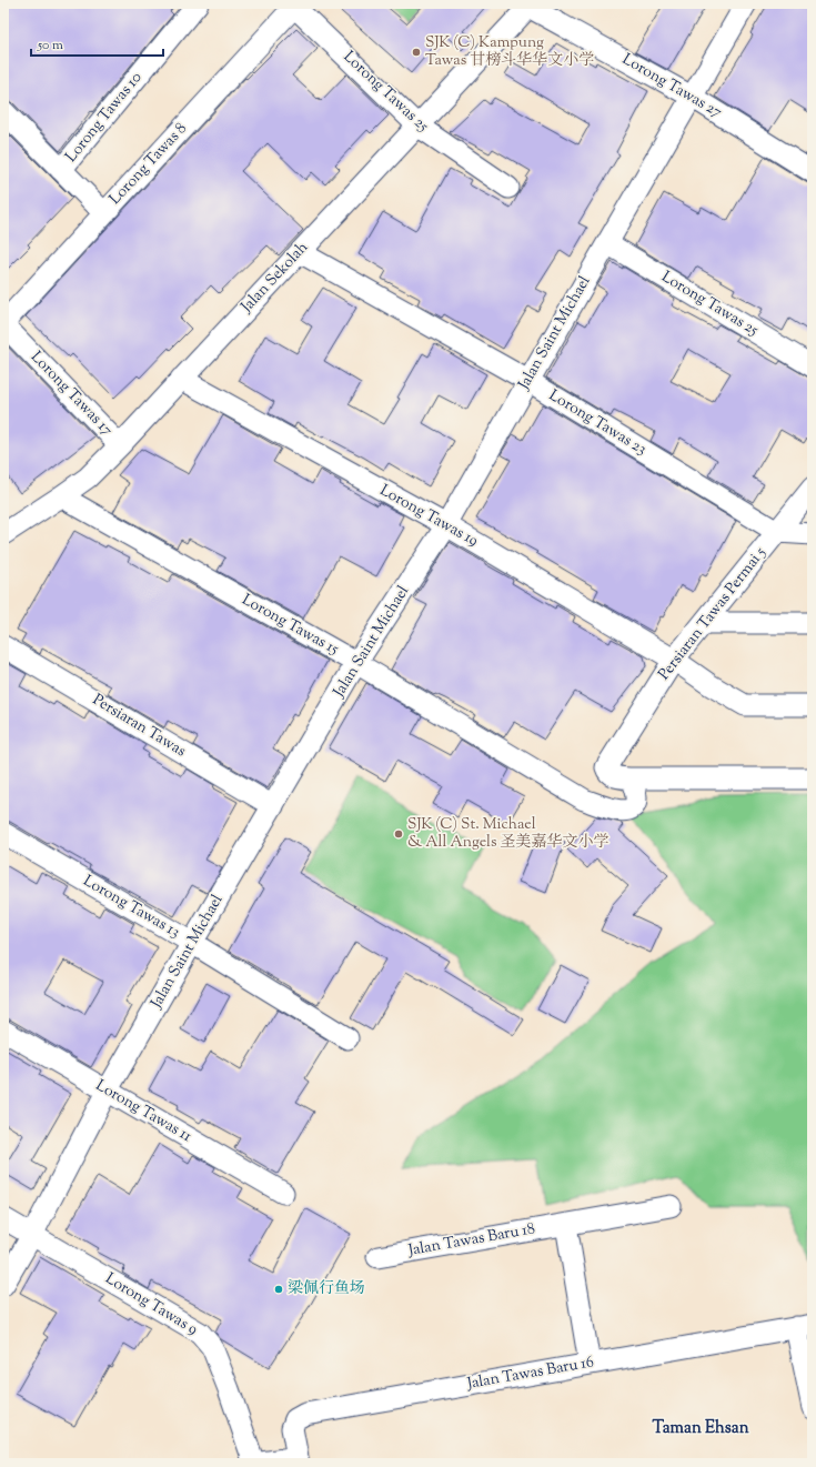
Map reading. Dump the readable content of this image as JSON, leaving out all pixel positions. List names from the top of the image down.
{
  "streets": {
    "street": [
      "Lorong Tawas 27",
      "Lorong Tawas 25",
      "Lorong Tawas 10",
      "Lorong Tawas 8",
      "Jalan Sekolah",
      "Jalan Saint Michael",
      "Lorong Tawas 17",
      "Lorong Tawas 23",
      "Lorong Tawas 19",
      "Persiaran Tawas Permai 5",
      "Lorong Tawas 15",
      "Persiaran Tawas",
      "Lorong Tawas 13",
      "Lorong Tawas 11",
      "Jalan Tawas Baru 18",
      "Lorong Tawas 9",
      "Jalan Tawas Baru 16"
    ]
  },
  "crossings": [
    ["Lorong Tawas 27", "Jalan Sekolah"],
    ["Lorong Tawas 27", "Jalan Saint Michael"],
    ["Lorong Tawas 25", "Lorong Tawas 8"],
    ["Lorong Tawas 25", "Jalan Sekolah"],
    ["Lorong Tawas 25", "Jalan Saint Michael"],
    ["Lorong Tawas 8", "Lorong Tawas 17"],
    ["Jalan Sekolah", "Lorong Tawas 17"],
    ["Jalan Sekolah", "Lorong Tawas 23"],
    ["Jalan Sekolah", "Lorong Tawas 19"],
    ["Jalan Sekolah", "Lorong Tawas 15"],
    ["Jalan Saint Michael", "Lorong Tawas 23"],
    ["Jalan Saint Michael", "Lorong Tawas 19"],
    ["Jalan Saint Michael", "Lorong Tawas 15"],
    ["Jalan Saint Michael", "Persiaran Tawas"],
    ["Jalan Saint Michael", "Lorong Tawas 13"],
    ["Jalan Saint Michael", "Lorong Tawas 11"],
    ["Jalan Saint Michael", "Lorong Tawas 9"],
    ["Lorong Tawas 23", "Persiaran Tawas Permai 5"],
    ["Lorong Tawas 19", "Persiaran Tawas Permai 5"],
    ["Persiaran Tawas Permai 5", "Lorong Tawas 15"]
  ],
  "districts": ["Taman Ehsan"],
  "places": ["SJK (C) Kampung Tawas 甘榜斗华华文小学", "SJK (C) St. Michael & All Angels 圣美嘉华文小学", "梁佩行鱼场"],
  "scale_bar": "50 m"
}
